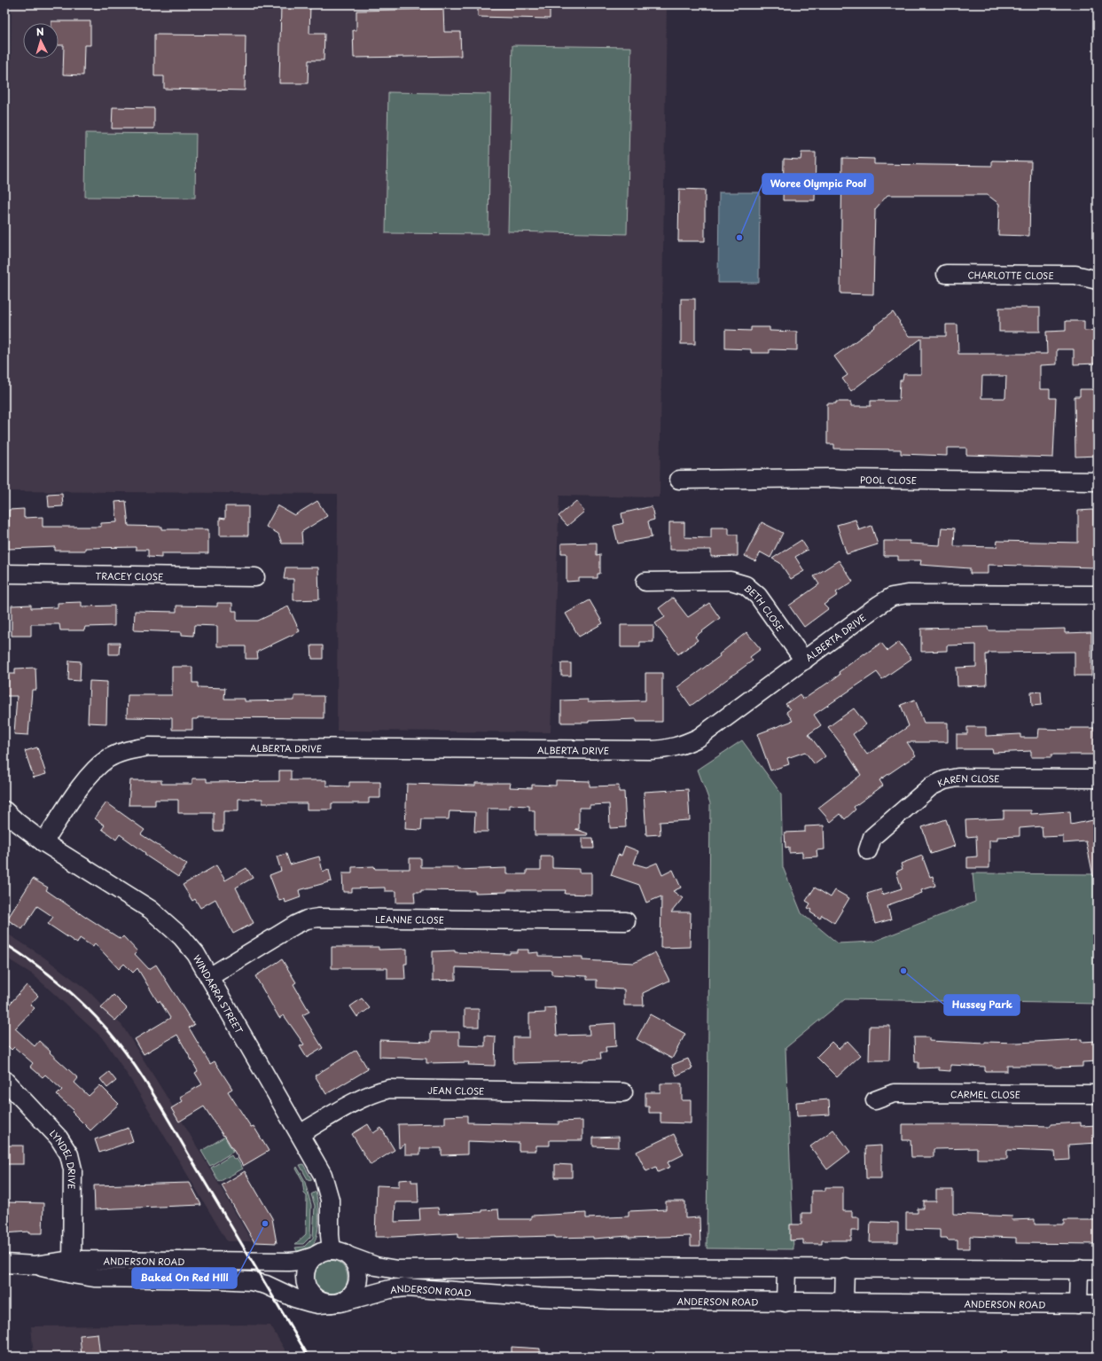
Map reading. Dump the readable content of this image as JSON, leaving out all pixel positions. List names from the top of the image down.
{
  "streets": {
    "street": [
      "CHARLOTTE CLOSE",
      "POOL CLOSE",
      "TRACEY CLOSE",
      "BETH CLOSE",
      "ALBERTA DRIVE",
      "KAREN CLOSE",
      "LEANNE CLOSE",
      "WINDARRA STREET",
      "JEAN CLOSE",
      "CARMEL CLOSE",
      "LYNDEL DRIVE",
      "ANDERSON ROAD"
    ]
  },
  "crossings": [
    ["BETH CLOSE", "ALBERTA DRIVE"],
    ["ALBERTA DRIVE", "WINDARRA STREET"],
    ["LEANNE CLOSE", "WINDARRA STREET"],
    ["WINDARRA STREET", "JEAN CLOSE"],
    ["WINDARRA STREET", "ANDERSON ROAD"],
    ["LYNDEL DRIVE", "ANDERSON ROAD"]
  ],
  "places": ["Woree Olympic Pool", "Hussey Park", "Baked On Red HIll"],
  "north": "top"
}
